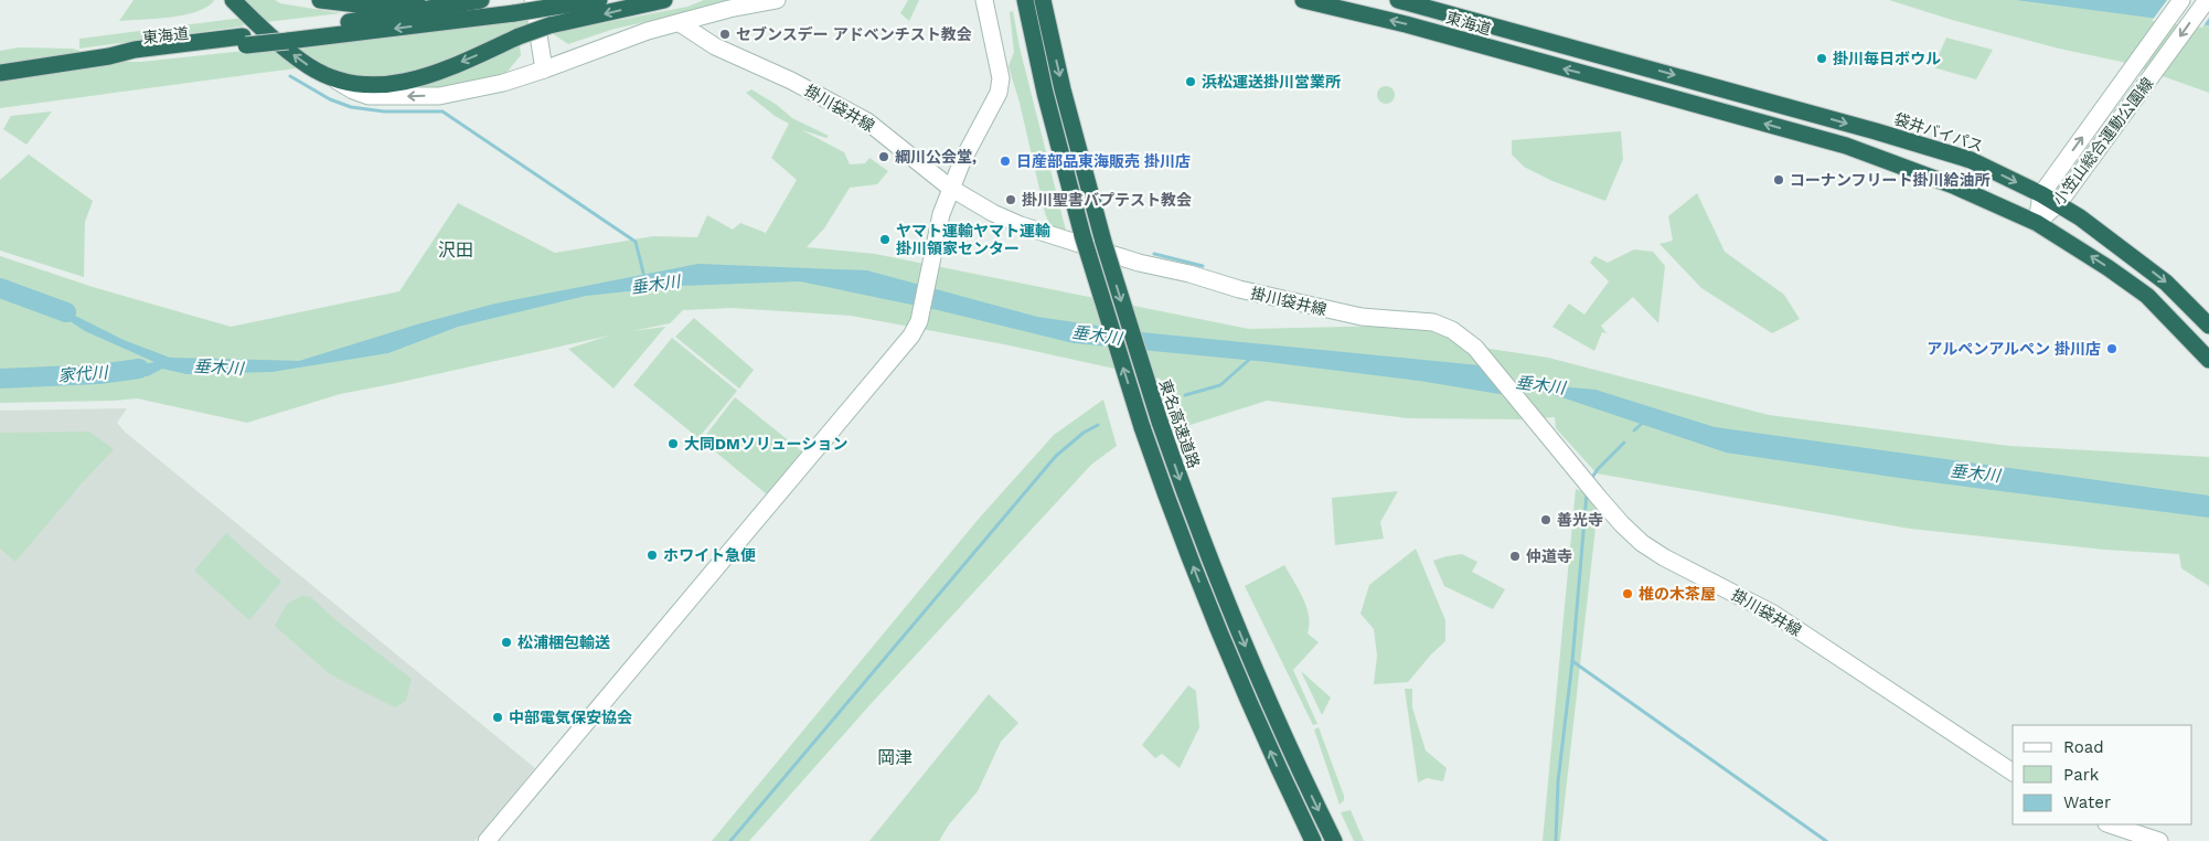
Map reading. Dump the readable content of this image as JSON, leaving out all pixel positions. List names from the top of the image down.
{
  "streets": {
    "highway": ["東海道", "袋井バイパス", "東名高速道路"],
    "main road": ["掛川袋井線", "小笠山総合運動公園線"]
  },
  "crossings": [
    ["東海道", "袋井バイパス"],
    ["東海道", "小笠山総合運動公園線"],
    ["袋井バイパス", "小笠山総合運動公園線"]
  ],
  "one_way": ["袋井バイパス"],
  "districts": ["沢田", "岡津"],
  "water": ["垂木川", "家代川"],
  "places": [
    "セブンスデー アドベンチスト教会",
    "掛川毎日ボウル",
    "浜松運送掛川営業所",
    "綱川公会堂,",
    "日産部品東海販売 掛川店",
    "コーナンフリート掛川給油所",
    "掛川聖書バプテスト教会",
    "ヤマト運輸ヤマト運輸 掛川領家センター",
    "アルペンアルペン 掛川店",
    "大同DMソリューション",
    "善光寺",
    "ホワイト急便",
    "仲道寺",
    "椎の木茶屋",
    "松浦梱包輸送",
    "中部電気保安協会"
  ],
  "legend": ["Road", "Park", "Water"]
}
